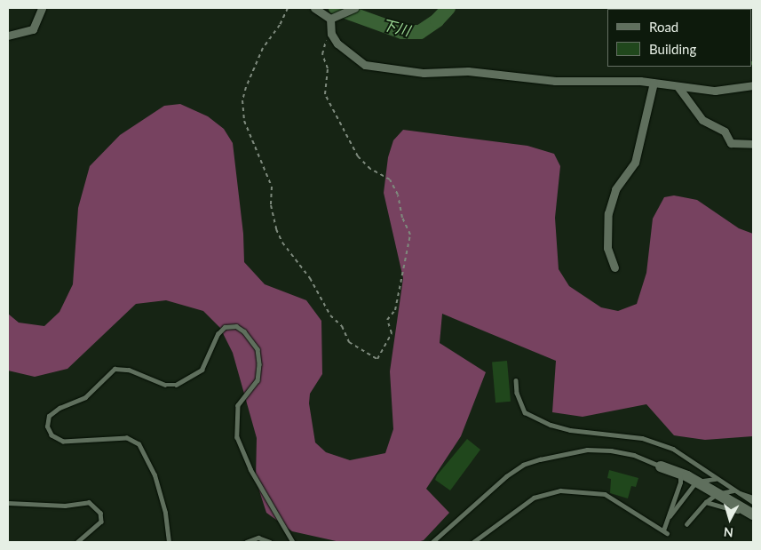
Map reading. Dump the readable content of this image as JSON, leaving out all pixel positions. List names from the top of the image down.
{
  "water": ["下川"],
  "legend": ["Road", "Building"],
  "north": "bottom"
}
